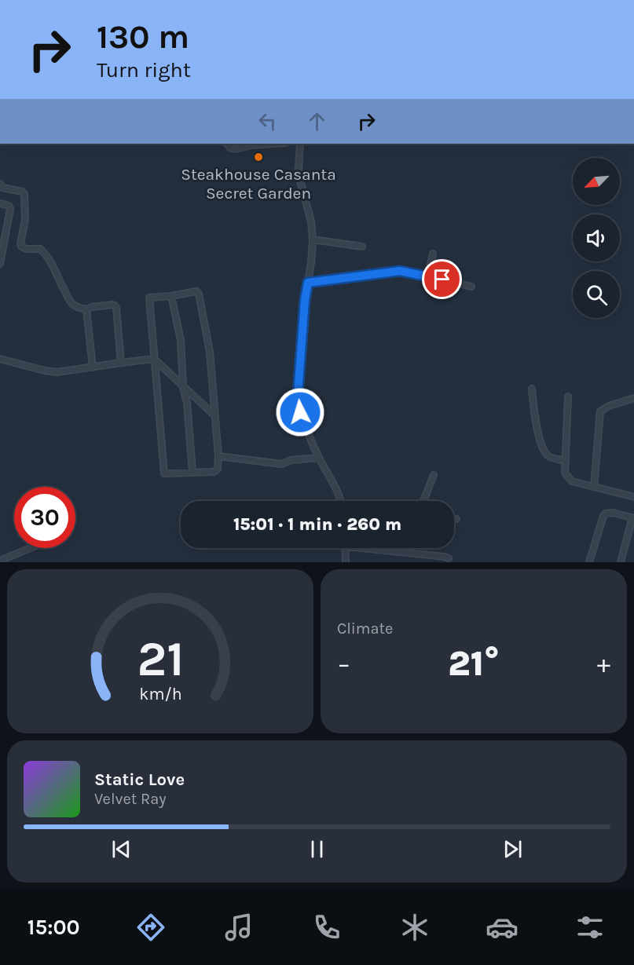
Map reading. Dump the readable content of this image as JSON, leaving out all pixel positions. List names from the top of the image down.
{
  "places": ["Steakhouse Casanta Secret Garden"],
  "north": "bottom left",
  "page": {
    "turn": ["130 m", "Turn right"],
    "limit": "30",
    "trip": "15:01 · 1 min · 260 m",
    "tile": "Climate",
    "heat": ["−", "21°", "+"],
    "song": ["Static Love", "Velvet Ray"],
    "tabs": "15:00",
    "gauge": ["21", "km/h"]
  }
}
